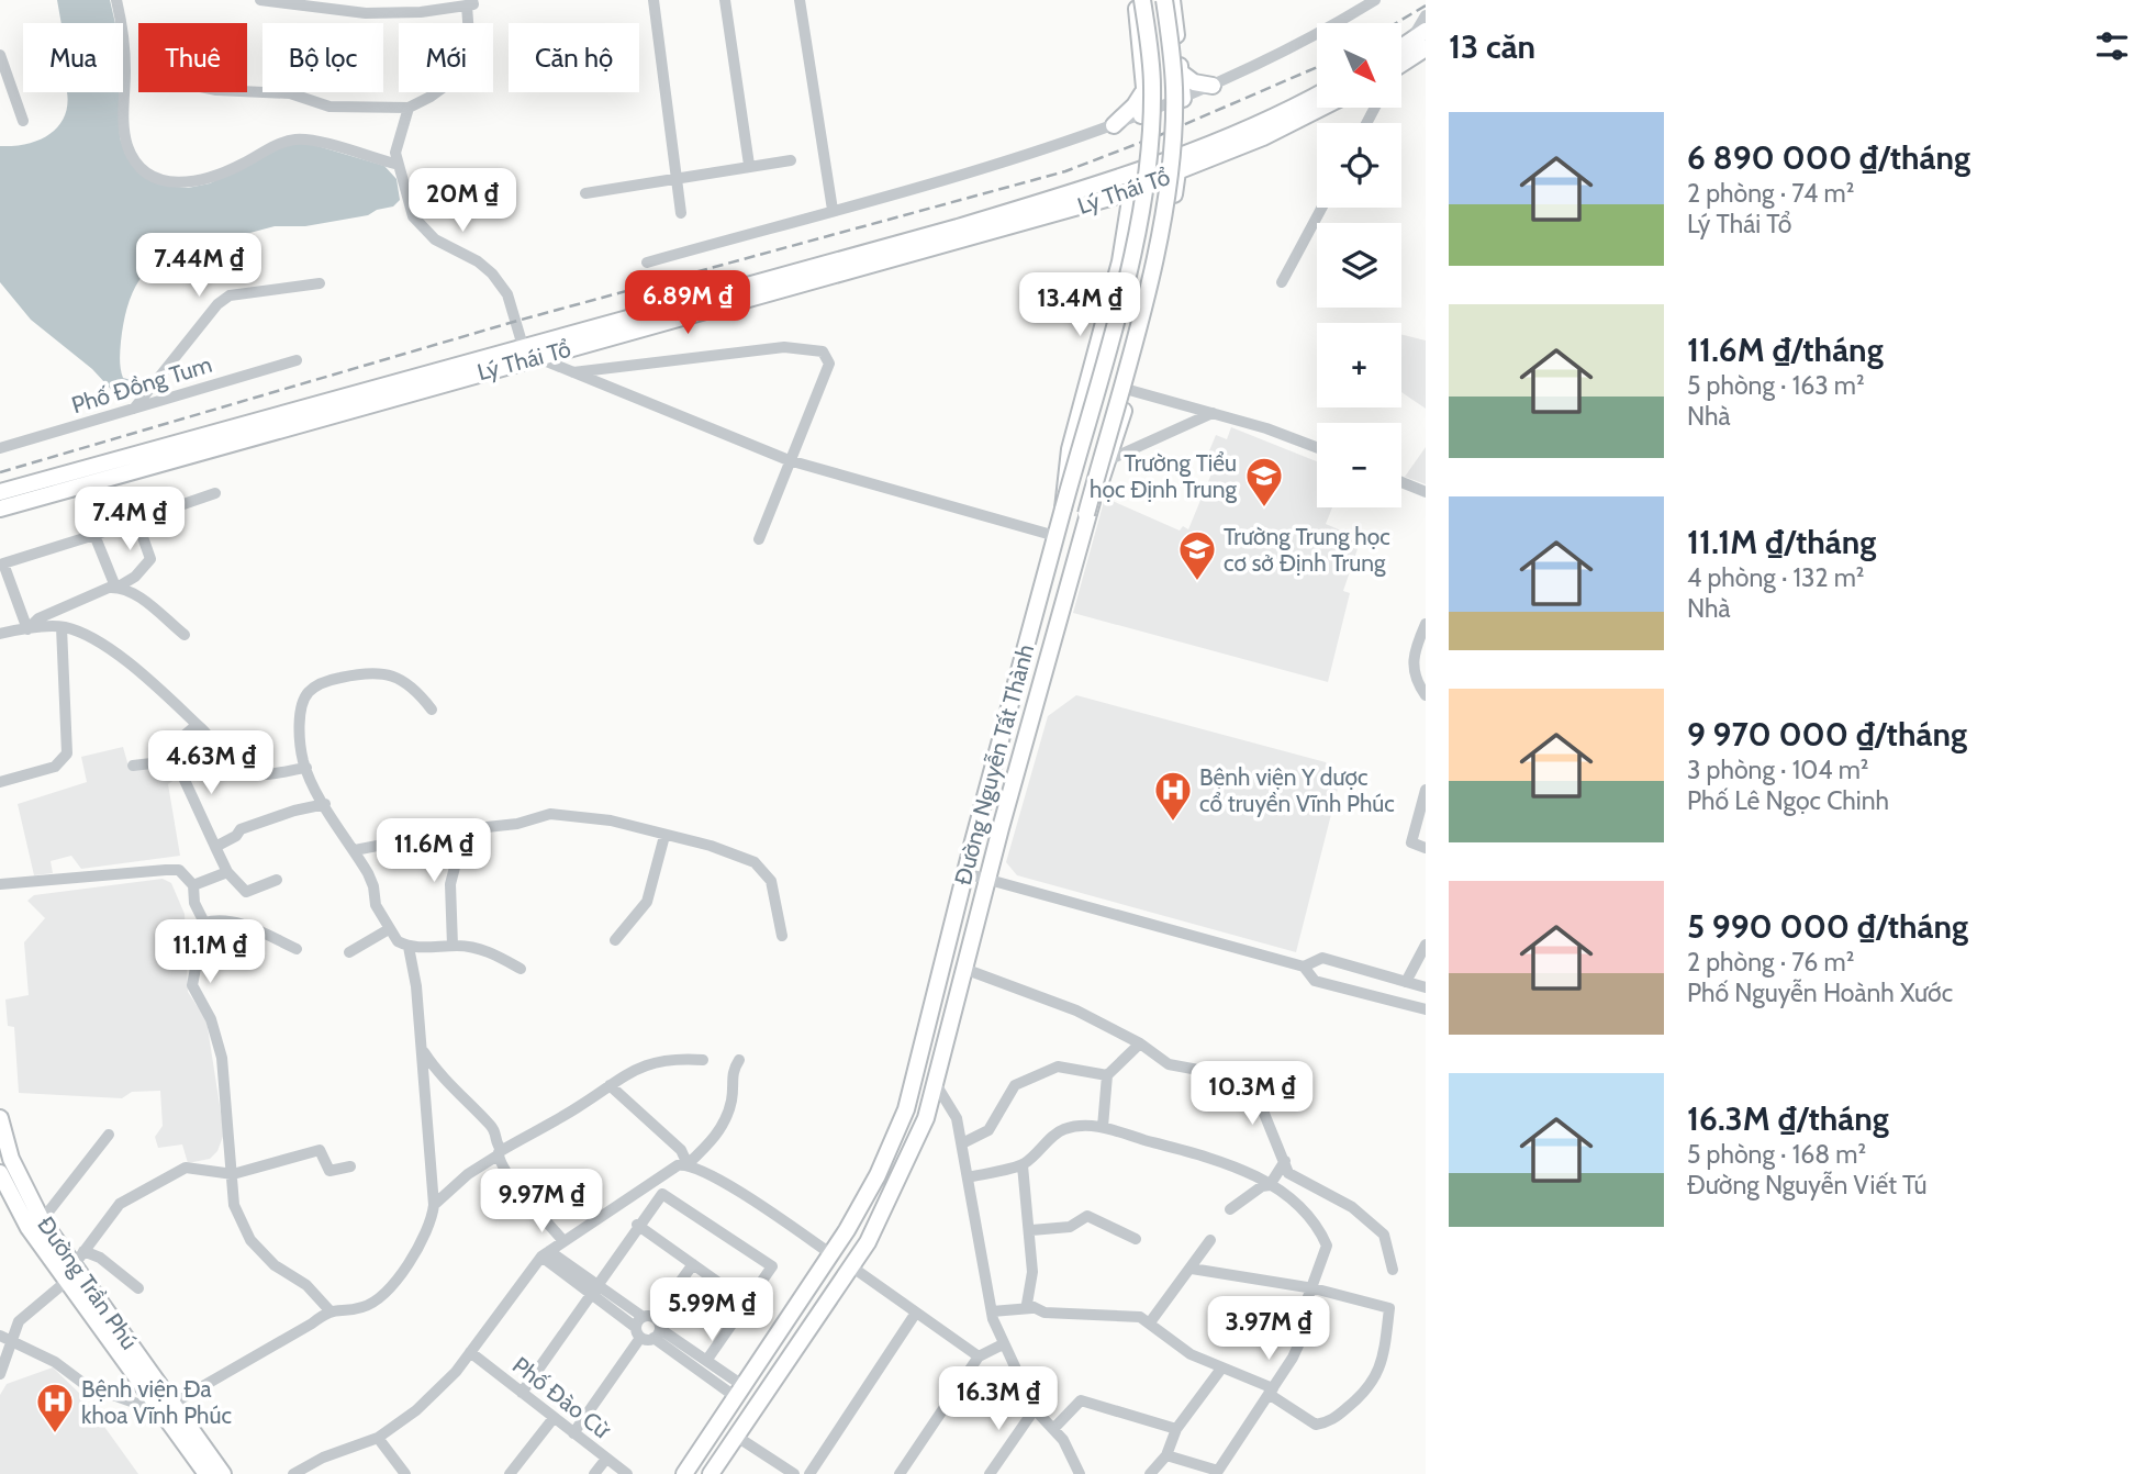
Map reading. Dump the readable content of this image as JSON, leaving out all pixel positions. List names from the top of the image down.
{
  "streets": {
    "main road": ["Lý Thái Tổ", "Đường Nguyễn Tất Thành", "Đường Trần Phú"],
    "street": ["Phố Đồng Tum", "Phố Đào Cừ"]
  },
  "places": {
    "school or university": ["Trường Tiểu học Định Trung", "Trường Trung học cơ sở Định Trung"],
    "hospital": ["Bệnh viện Y dược cổ truyền Vĩnh Phúc", "Bệnh viện Đa khoa Vĩnh Phúc"]
  },
  "north": "bottom right",
  "page": {
    "heading": "13 căn",
    "map_buttons": ["+", "−"],
    "chip": [
      "Mua",
      "Thuê",
      "Bộ lọc",
      "Mới",
      "Căn hộ"
    ],
    "list": [
      {
        "name": "6 890 000 ₫/tháng",
        "note": "2 phòng · 74 m² · Lý Thái Tổ"
      },
      {
        "name": "11.6M ₫/tháng",
        "note": "5 phòng · 163 m² · Nhà"
      },
      {
        "name": "11.1M ₫/tháng",
        "note": "4 phòng · 132 m² · Nhà"
      },
      {
        "name": "9 970 000 ₫/tháng",
        "note": "3 phòng · 104 m² · Phố Lê Ngọc Chinh"
      },
      {
        "name": "5 990 000 ₫/tháng",
        "note": "2 phòng · 76 m² · Phố Nguyễn Hoành Xước"
      },
      {
        "name": "16.3M ₫/tháng",
        "note": "5 phòng · 168 m² · Đường Nguyễn Viết Tú"
      }
    ],
    "price": [
      "20M ₫",
      "7.44M ₫",
      "6.89M ₫",
      "13.4M ₫",
      "7.4M ₫",
      "4.63M ₫",
      "11.6M ₫",
      "11.1M ₫",
      "10.3M ₫",
      "9.97M ₫",
      "5.99M ₫",
      "3.97M ₫",
      "16.3M ₫"
    ]
  }
}
